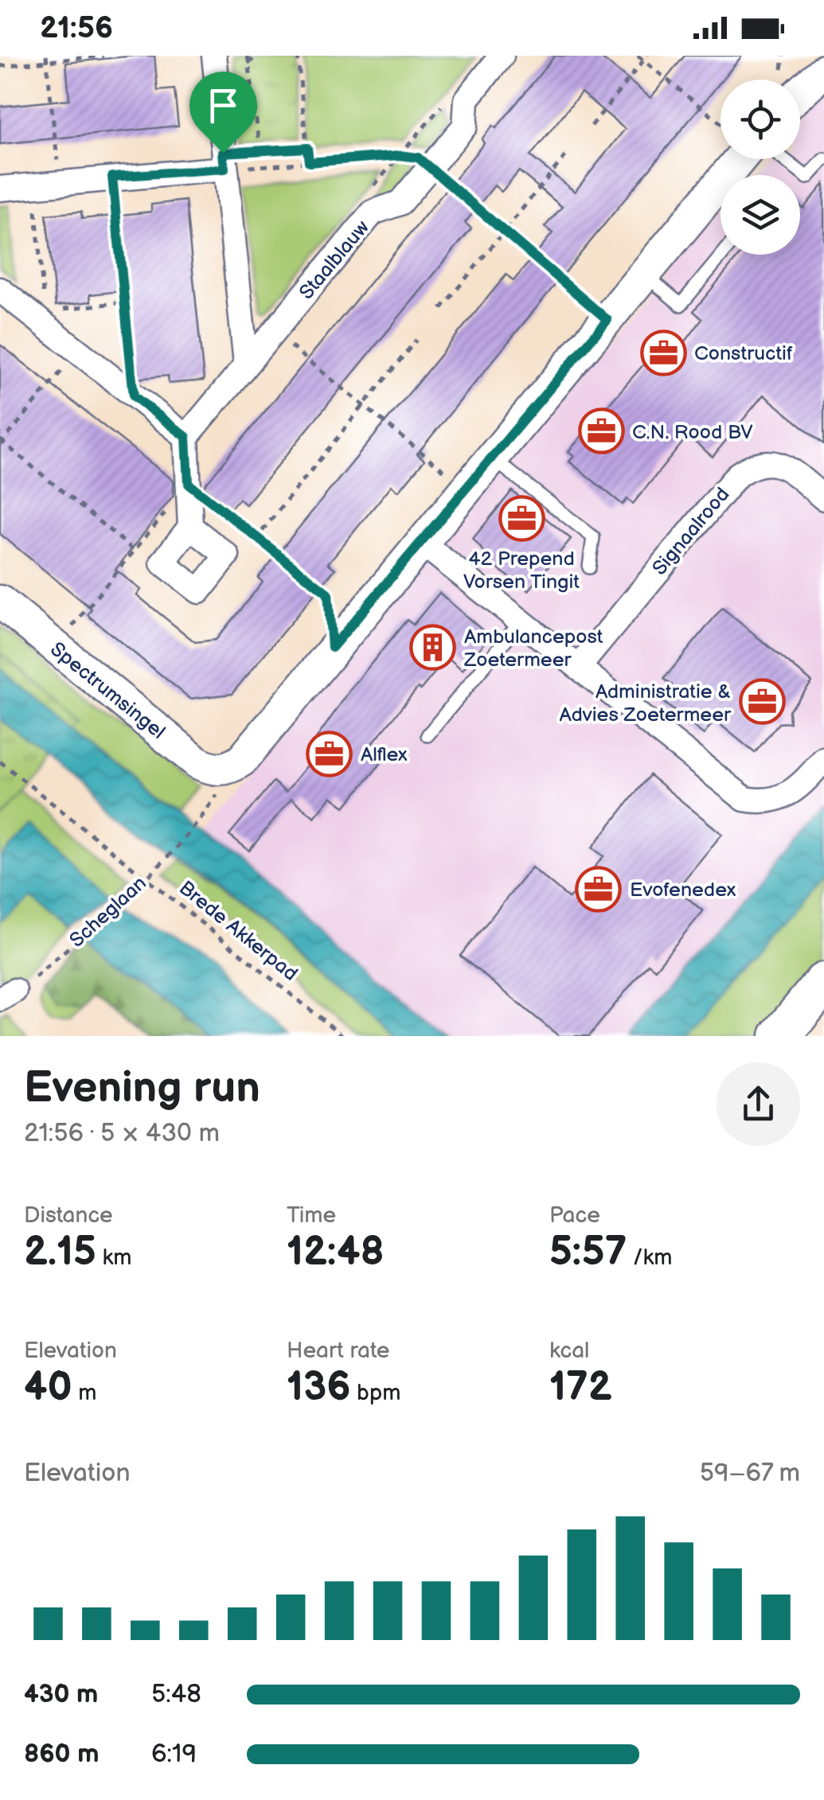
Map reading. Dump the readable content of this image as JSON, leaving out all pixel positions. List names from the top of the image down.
{
  "streets": {
    "street": ["Staalblauw", "Signaalrood", "Spectrumsingel"],
    "path": ["Scheglaan", "Brede Akkerpad"]
  },
  "crossings": [
    ["Scheglaan", "Brede Akkerpad"]
  ],
  "places": {
    "office": [
      "Constructif",
      "C.N. Rood BV",
      "42 Prepend Vorsen Tingit",
      "Administratie & Advies Zoetermeer",
      "Alflex",
      "Evofenedex"
    ],
    "building": ["Ambulancepost Zoetermeer"]
  },
  "page": {
    "status": "21:56",
    "heading": ["Evening run", "21:56 · 5 × 430 m"],
    "stats": [
      ["Distance", "2.15 km"],
      ["Time", "12:48"],
      ["Pace", "5:57 /km"],
      ["Elevation", "40 m"],
      ["Heart rate", "136 bpm"],
      ["kcal", "172"]
    ],
    "chart": ["Elevation", "59–67 m"],
    "list": [
      {
        "name": "430 m",
        "note": "5:48"
      },
      {
        "name": "860 m",
        "note": "6:19"
      }
    ]
  }
}
